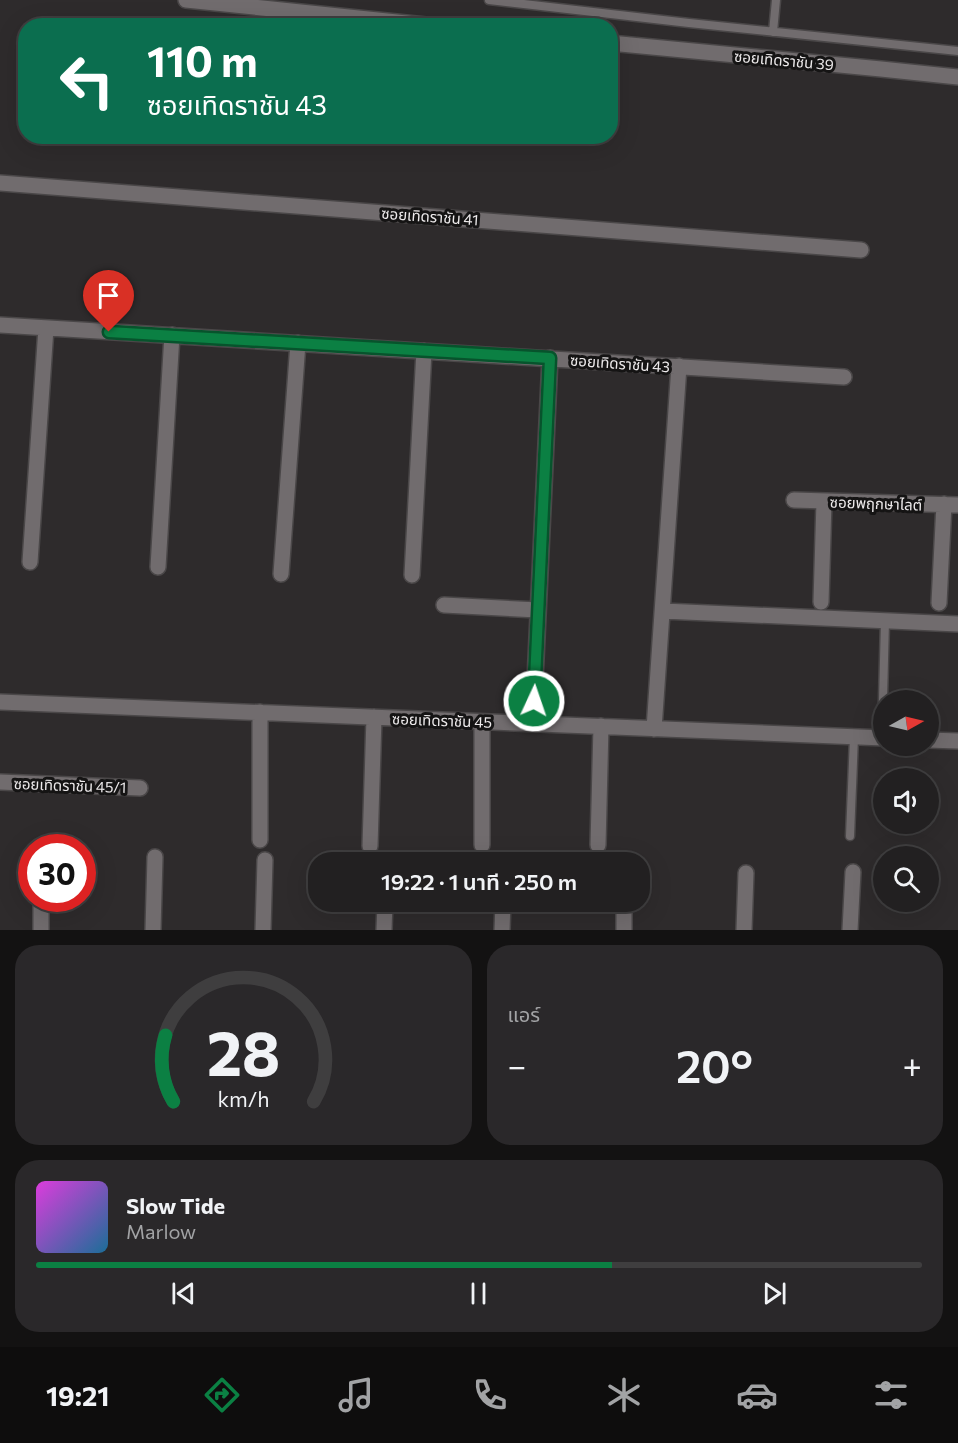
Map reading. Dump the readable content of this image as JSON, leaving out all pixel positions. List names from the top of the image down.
{
  "streets": {
    "street": [
      "ซอยเทิดราชัน 39",
      "ซอยเทิดราชัน 41",
      "ซอยเทิดราชัน 43",
      "ซอยพฤกษาไลต์",
      "ซอยเทิดราชัน 45",
      "ซอยเทิดราชัน 45/1"
    ]
  },
  "north": "right",
  "page": {
    "turn": ["110 m", "ซอยเทิดราชัน 43"],
    "limit": "30",
    "trip": "19:22 · 1 นาที · 250 m",
    "tile": "แอร์",
    "heat": ["−", "20°", "+"],
    "song": ["Slow Tide", "Marlow"],
    "tabs": "19:21",
    "gauge": ["28", "km/h"]
  }
}
